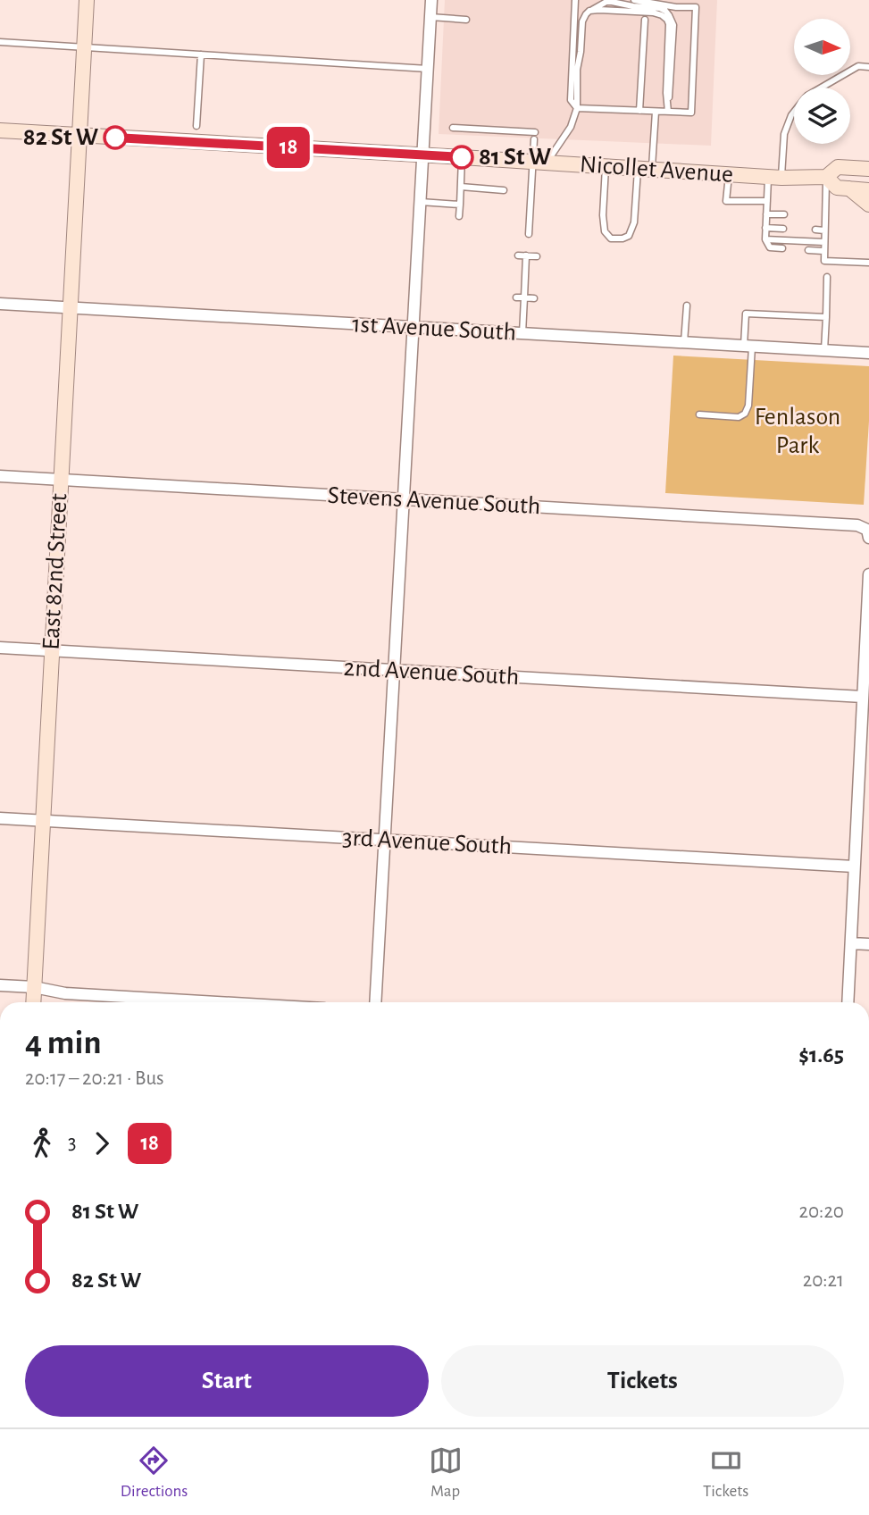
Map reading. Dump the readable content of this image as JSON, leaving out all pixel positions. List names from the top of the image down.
{
  "streets": {
    "street": [
      "Nicollet Avenue",
      "1st Avenue South",
      "Stevens Avenue South",
      "East 82nd Street",
      "2nd Avenue South",
      "3rd Avenue South"
    ]
  },
  "crossings": [
    ["Nicollet Avenue", "East 82nd Street"],
    ["1st Avenue South", "East 82nd Street"],
    ["Stevens Avenue South", "East 82nd Street"],
    ["East 82nd Street", "2nd Avenue South"],
    ["East 82nd Street", "3rd Avenue South"]
  ],
  "parks": ["Fenlason Park"],
  "places": ["82 St W", "81 St W"],
  "lines": ["bus line 18"],
  "north": "right",
  "page": {
    "on_map": "18",
    "heading": ["4 min", "20:17 – 20:21 · Bus", "$1.65"],
    "legs": ["3", "18"],
    "list": [
      {
        "name": "81 St W",
        "value": "20:20"
      },
      {
        "name": "82 St W",
        "value": "20:21"
      }
    ],
    "buttons": ["Start", "Tickets"],
    "tabs": ["Directions", "Map", "Tickets"]
  }
}
